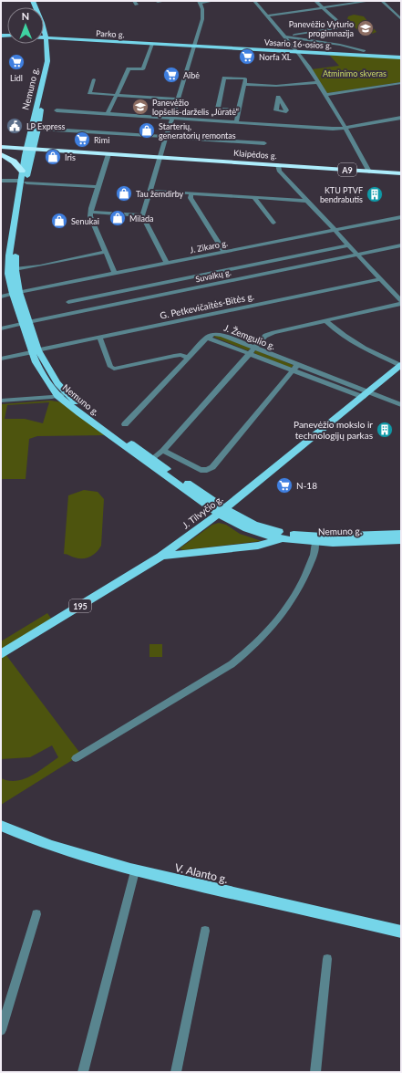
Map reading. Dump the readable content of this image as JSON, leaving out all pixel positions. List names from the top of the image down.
{
  "streets": {
    "highway": ["Klaipėdos g.", "A9"],
    "main road": [
      "Parko g.",
      "Vasario 16-osios g.",
      "Nemuno g.",
      "J. Tilvyčio g.",
      "195",
      "V. Alanto g."
    ],
    "street": [
      "J. Zikaro g.",
      "Suvalkų g.",
      "G. Petkevičaitės-Bitės g.",
      "J. Žemgulio g."
    ]
  },
  "crossings": [
    ["Parko g.", "Vasario 16-osios g."],
    ["Parko g.", "Nemuno g."],
    ["Nemuno g.", "Klaipėdos g."],
    ["Nemuno g.", "J. Zikaro g."],
    ["Nemuno g.", "Suvalkų g."],
    ["Nemuno g.", "G. Petkevičaitės-Bitės g."],
    ["Nemuno g.", "J. Tilvyčio g."],
    ["J. Žemgulio g.", "J. Tilvyčio g."]
  ],
  "parks": ["Atminimo skveras"],
  "places": {
    "school or university": ["Panevėžio Vyturio progimnazija", "Panevėžio lopšelis-darželis „Jūratė“"],
    "supermarket": [
      "Norfa XL",
      "Lidl",
      "Aibė",
      "Rimi",
      "N-18"
    ],
    "public building": ["LP Express"],
    "shop": [
      "Starterių, generatorių remontas",
      "Iris",
      "Tau žemdirby",
      "Milada",
      "Senukai"
    ],
    "building": ["KTU PTVF bendrabutis", "Panevėžio mokslo ir technologijų parkas"]
  },
  "north": "top"
}
